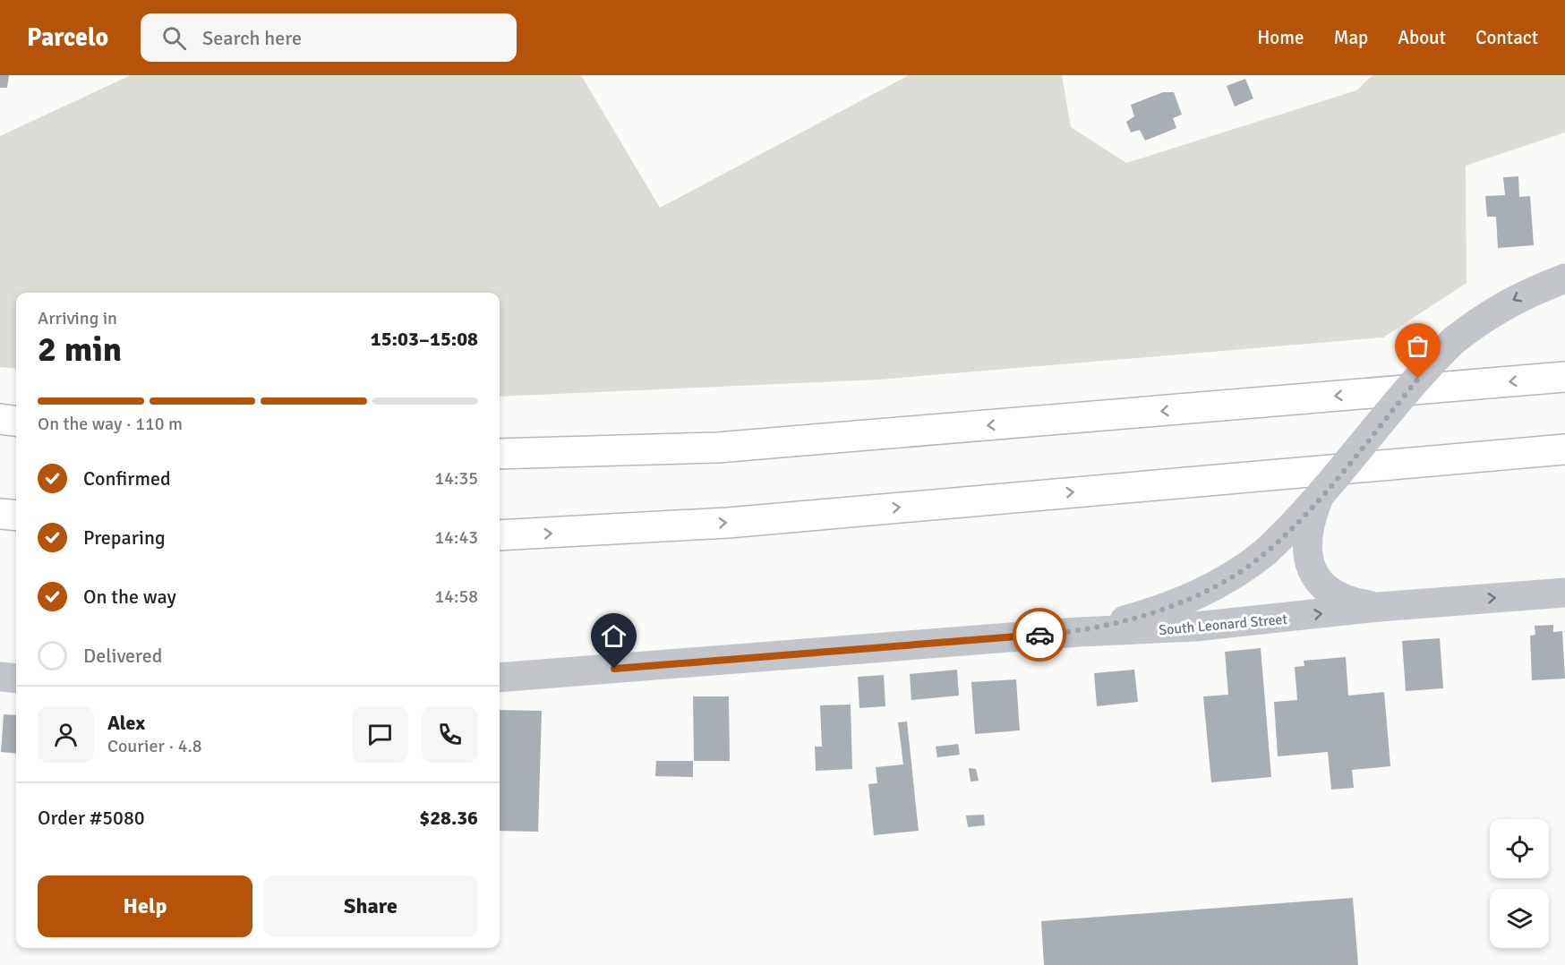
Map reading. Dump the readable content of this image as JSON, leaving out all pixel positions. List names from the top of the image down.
{
  "streets": {
    "street": ["South Leonard Street"]
  },
  "one_way": ["South Leonard Street"],
  "page": {
    "header": "Parcelo",
    "search": "Search here",
    "nav": [
      "Home",
      "Map",
      "About",
      "Contact"
    ],
    "heading": ["2 min", "Arriving in", "15:03–15:08"],
    "panel": [
      "Alex",
      "Courier · 4.8",
      "Order #5080",
      "$28.36"
    ],
    "bar": "On the way · 110 m",
    "list": [
      ["Confirmed", "14:35"],
      ["Preparing", "14:43"],
      ["On the way", "14:58"],
      "Delivered"
    ],
    "buttons": ["Help", "Share"]
  }
}
